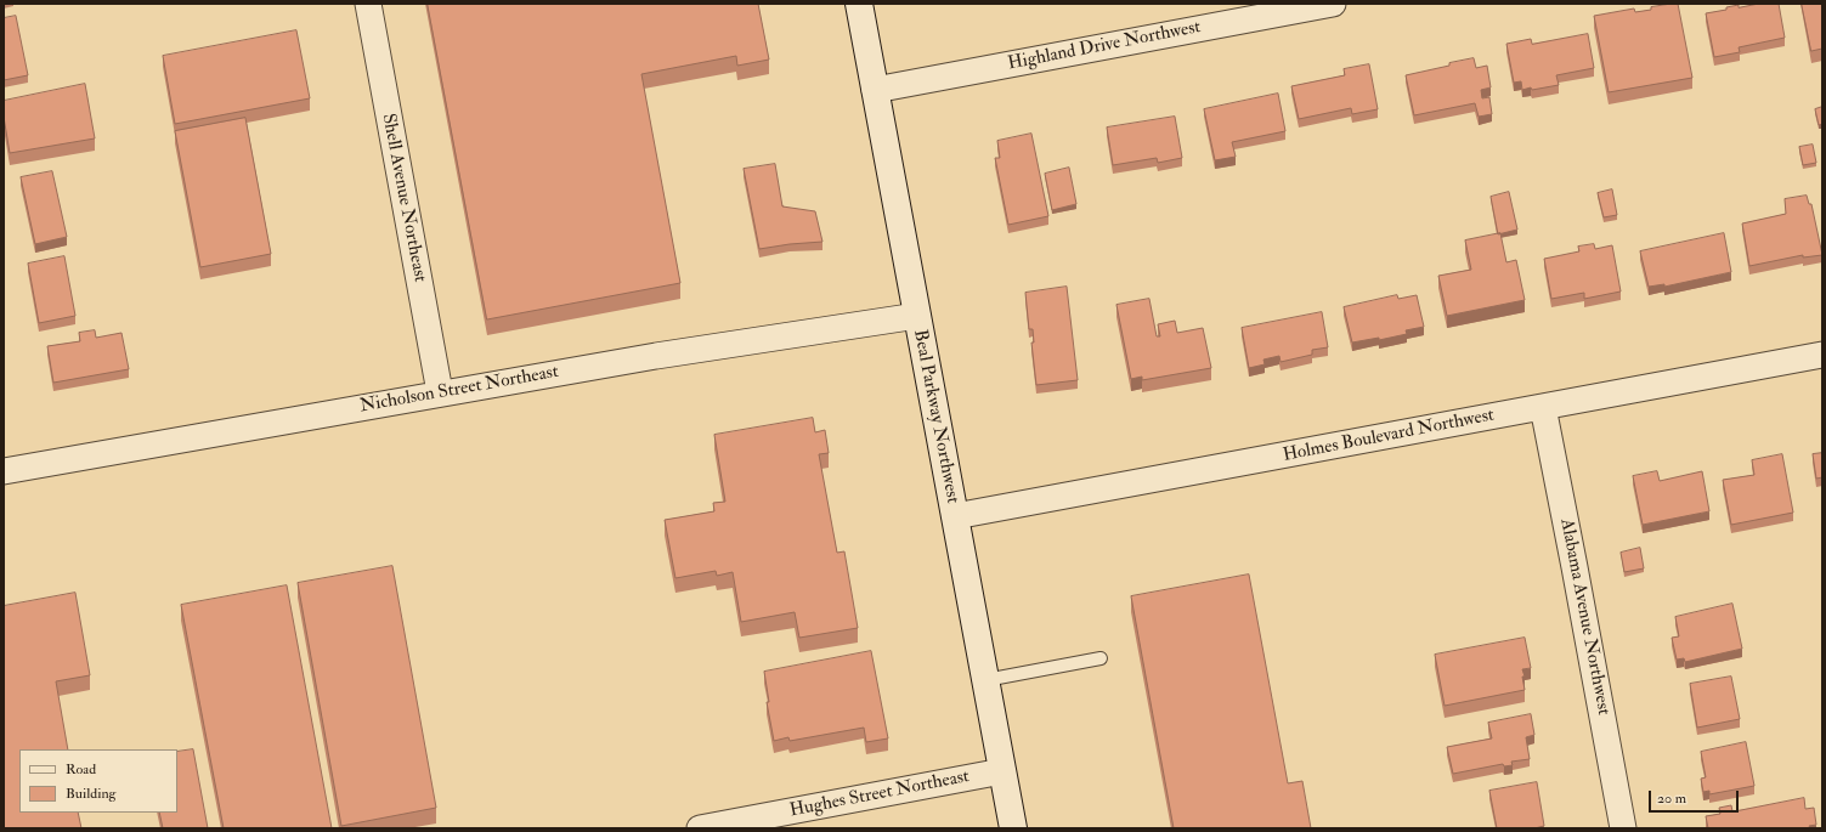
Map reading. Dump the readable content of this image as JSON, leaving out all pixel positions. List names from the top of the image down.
{
  "streets": {
    "main road": ["Beal Parkway Northwest"],
    "street": [
      "Highland Drive Northwest",
      "Shell Avenue Northeast",
      "Nicholson Street Northeast",
      "Holmes Boulevard Northwest",
      "Alabama Avenue Northwest",
      "Hughes Street Northeast"
    ]
  },
  "crossings": [
    ["Highland Drive Northwest", "Beal Parkway Northwest"],
    ["Shell Avenue Northeast", "Nicholson Street Northeast"],
    ["Nicholson Street Northeast", "Beal Parkway Northwest"],
    ["Beal Parkway Northwest", "Holmes Boulevard Northwest"],
    ["Beal Parkway Northwest", "Hughes Street Northeast"],
    ["Holmes Boulevard Northwest", "Alabama Avenue Northwest"]
  ],
  "legend": ["Road", "Building"],
  "scale_bar": "20 m"
}
